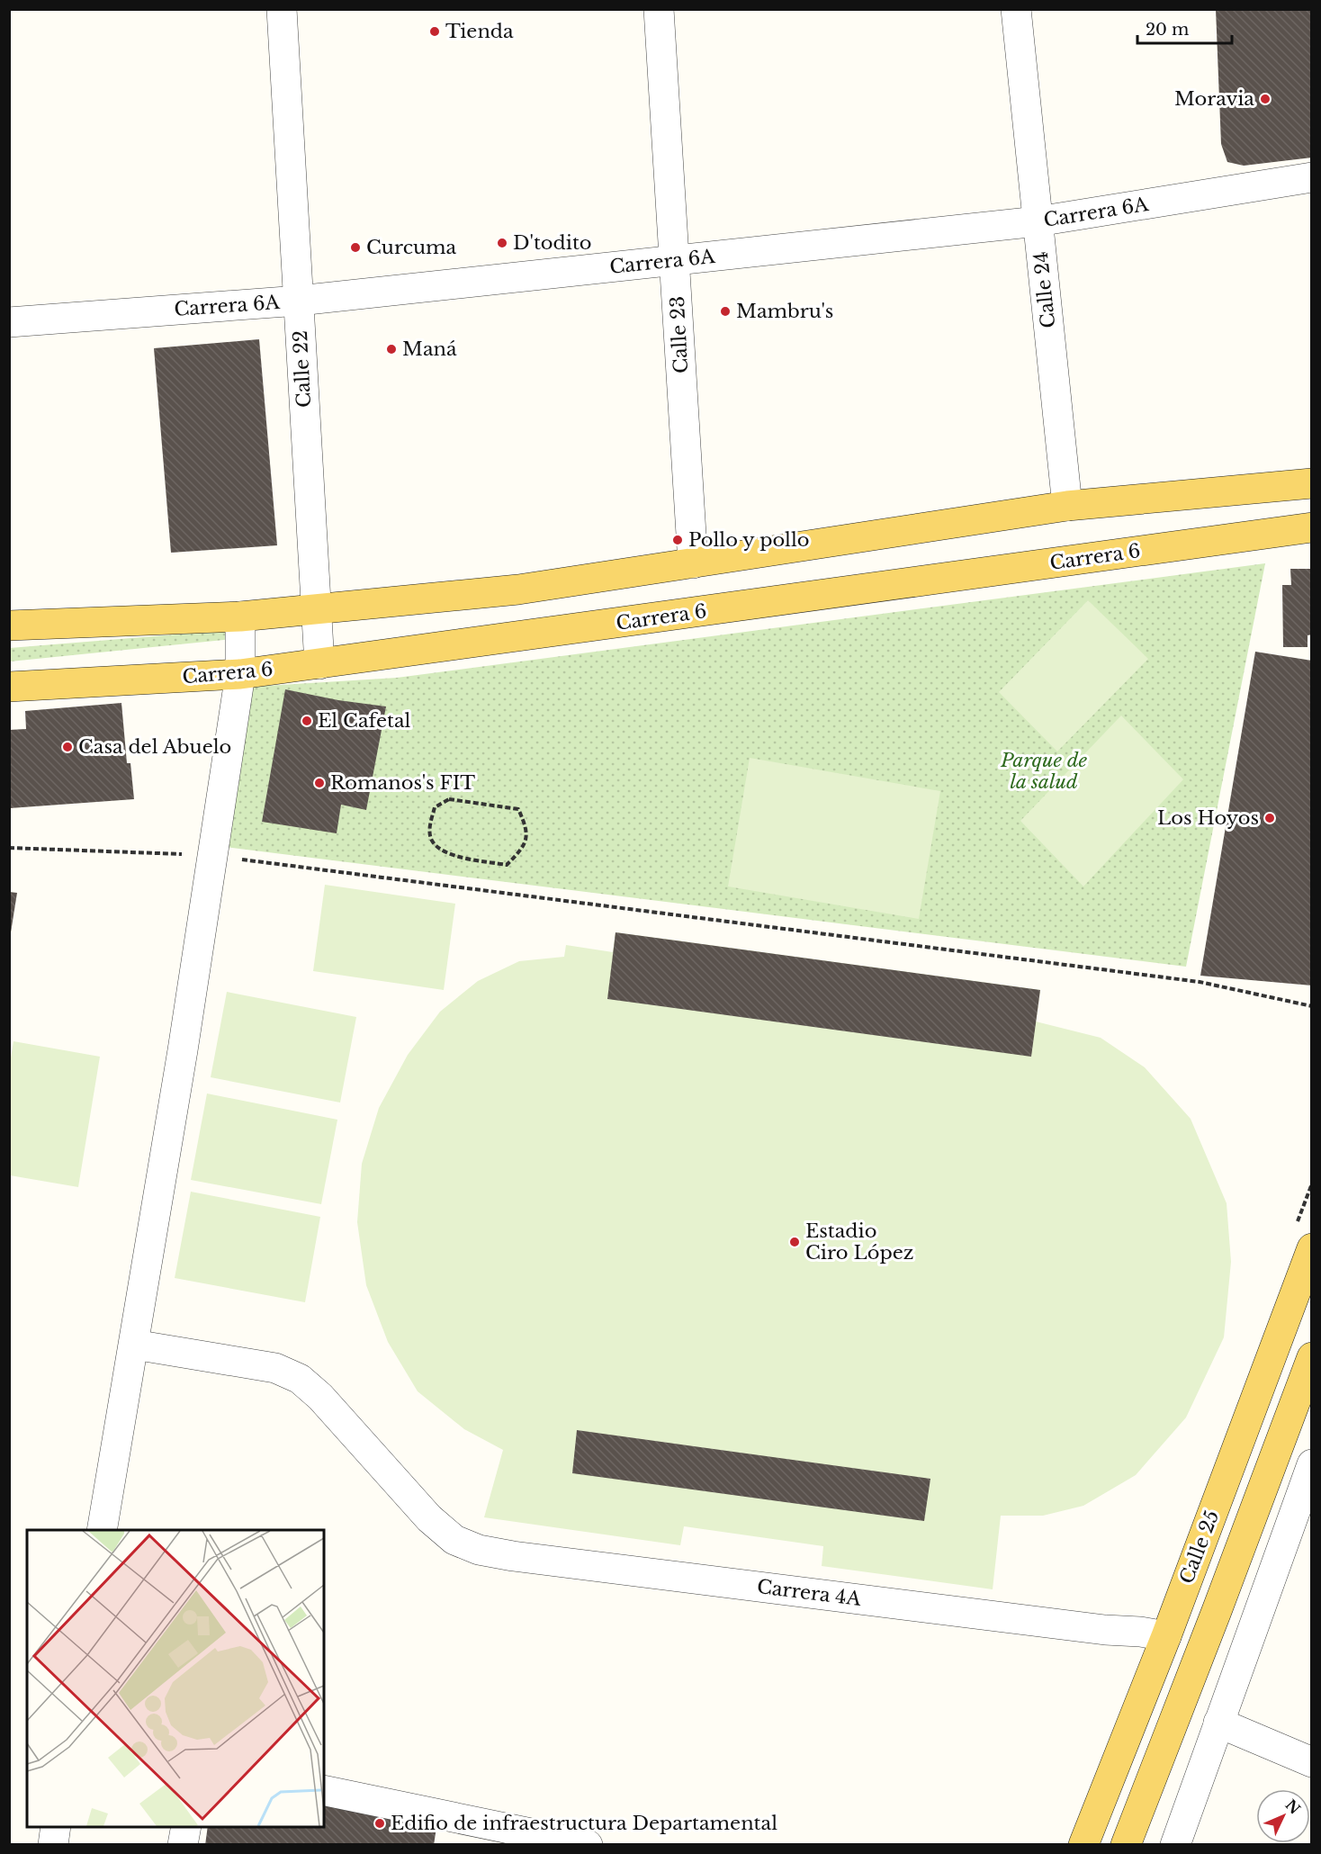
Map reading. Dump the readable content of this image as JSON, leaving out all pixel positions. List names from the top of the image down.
{
  "streets": {
    "main road": ["Carrera 6", "Calle 25"],
    "street": [
      "Carrera 6A",
      "Calle 24",
      "Calle 23",
      "Calle 22",
      "Carrera 4A"
    ]
  },
  "crossings": [
    ["Carrera 6A", "Calle 24"],
    ["Carrera 6A", "Calle 23"],
    ["Carrera 6A", "Calle 22"],
    ["Calle 22", "Carrera 6"],
    ["Calle 25", "Carrera 4A"]
  ],
  "parks": ["Parque de la salud"],
  "places": [
    "Tienda",
    "Moravia",
    "D'todito",
    "Curcuma",
    "Mambru's",
    "Maná",
    "Pollo y pollo",
    "El Cafetal",
    "Casa del Abuelo",
    "Romanos's FIT",
    "Los Hoyos",
    "Estadio Ciro López",
    "Edifio de infraestructura Departamental"
  ],
  "scale_bar": "20 m",
  "north": "top right"
}
